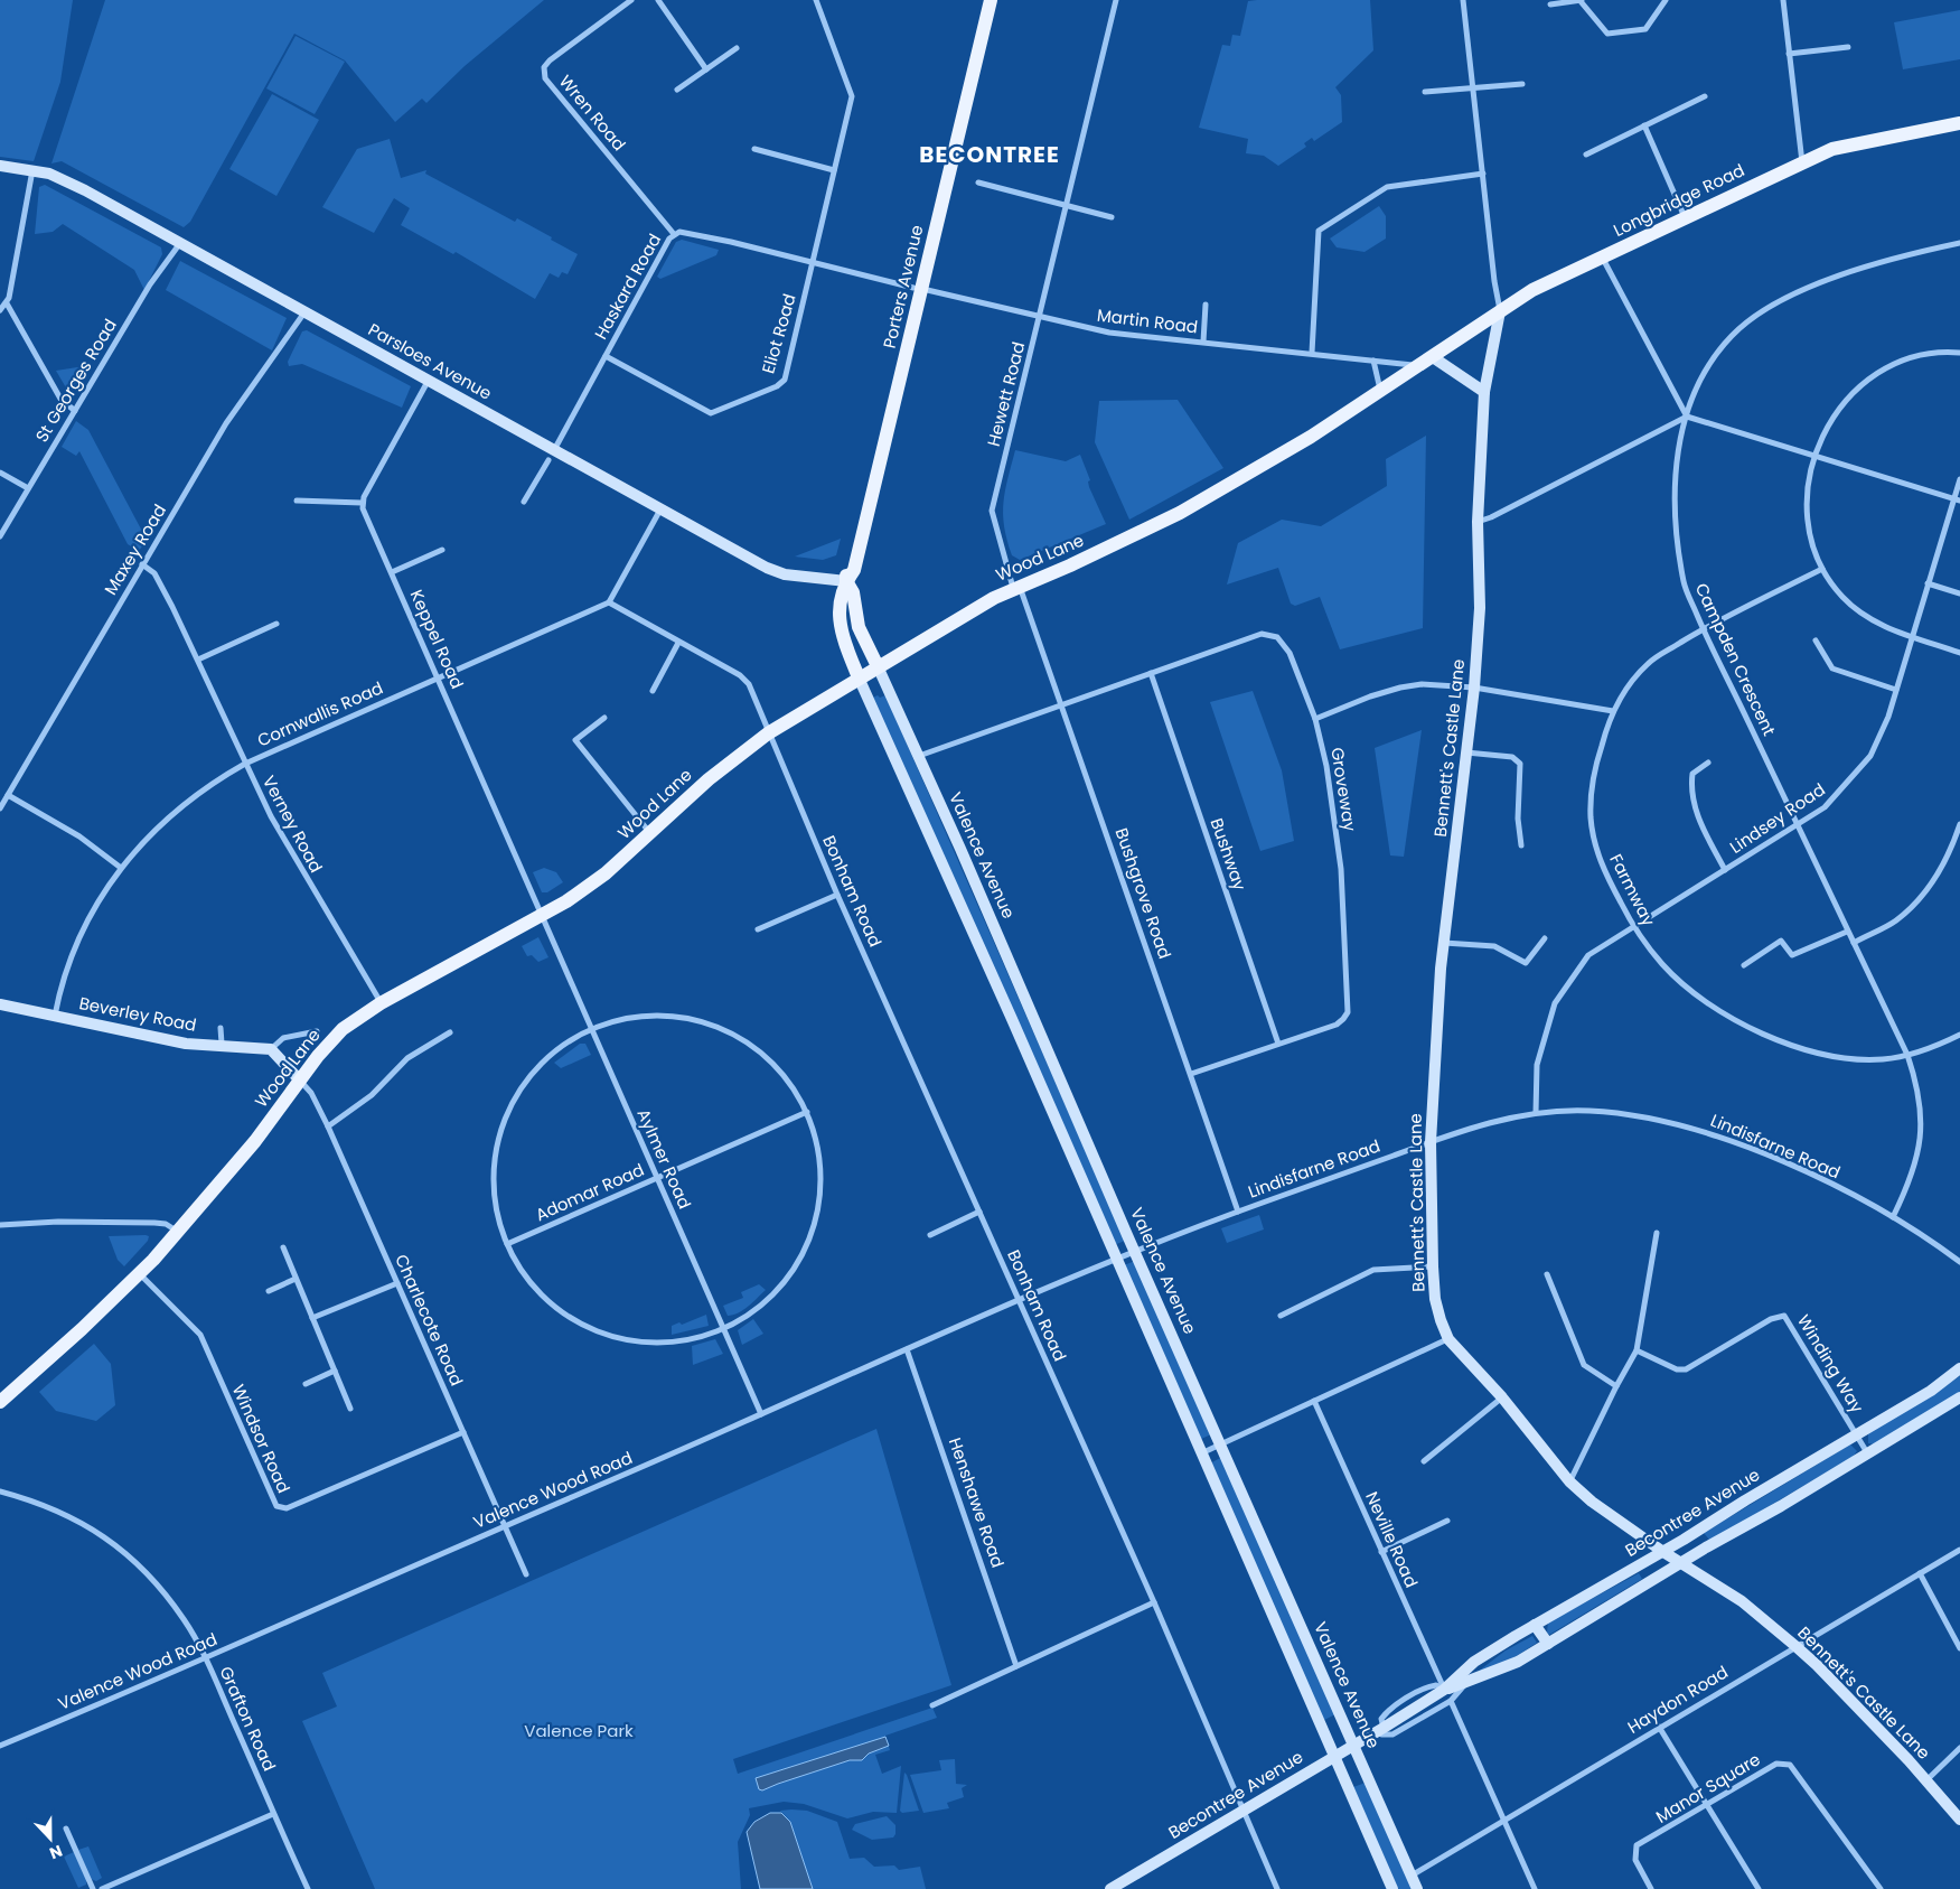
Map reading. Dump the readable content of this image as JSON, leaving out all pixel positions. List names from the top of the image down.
{
  "streets": {
    "main road": ["Longbridge Road", "Porters Avenue", "Wood Lane"],
    "street": [
      "Wren Road",
      "Haskard Road",
      "Martin Road",
      "Eliot Road",
      "Parsloes Avenue",
      "St Georges Road",
      "Hewett Road",
      "Maxey Road",
      "Keppel Road",
      "Campden Crescent",
      "Cornwallis Road",
      "Bennett's Castle Lane",
      "Groveway",
      "Lindsey Road",
      "Verney Road",
      "Bushway",
      "Valence Avenue",
      "Farmway",
      "Bonham Road",
      "Bushgrove Road",
      "Beverley Road",
      "Lindisfarne Road",
      "Aylmer Road",
      "Adomar Road",
      "Charlecote Road",
      "Winding Way",
      "Windsor Road",
      "Valence Wood Road",
      "Henshawe Road",
      "Becontree Avenue",
      "Neville Road",
      "Haydon Road",
      "Grafton Road",
      "Manor Square"
    ]
  },
  "crossings": [
    ["Wren Road", "Haskard Road"],
    ["Longbridge Road", "Wood Lane"],
    ["Longbridge Road", "Bennett's Castle Lane"],
    ["Haskard Road", "Porters Avenue"],
    ["Haskard Road", "Martin Road"],
    ["Haskard Road", "Eliot Road"],
    ["Haskard Road", "Parsloes Avenue"],
    ["Porters Avenue", "Martin Road"],
    ["Porters Avenue", "Parsloes Avenue"],
    ["Porters Avenue", "Wood Lane"],
    ["Martin Road", "Hewett Road"],
    ["Martin Road", "Wood Lane"],
    ["Parsloes Avenue", "St Georges Road"],
    ["Parsloes Avenue", "Maxey Road"],
    ["Hewett Road", "Wood Lane"],
    ["Hewett Road", "Bushgrove Road"],
    ["Maxey Road", "Verney Road"],
    ["Wood Lane", "Keppel Road"],
    ["Wood Lane", "Verney Road"],
    ["Wood Lane", "Valence Avenue"],
    ["Wood Lane", "Bonham Road"],
    ["Wood Lane", "Bushgrove Road"],
    ["Wood Lane", "Aylmer Road"],
    ["Wood Lane", "Charlecote Road"],
    ["Wood Lane", "Windsor Road"],
    ["Keppel Road", "Cornwallis Road"],
    ["Keppel Road", "Aylmer Road"],
    ["Campden Crescent", "Lindsey Road"],
    ["Campden Crescent", "Farmway"],
    ["Campden Crescent", "Lindisfarne Road"],
    ["Cornwallis Road", "Verney Road"],
    ["Cornwallis Road", "Bonham Road"],
    ["Cornwallis Road", "Beverley Road"],
    ["Bennett's Castle Lane", "Lindisfarne Road"],
    ["Bennett's Castle Lane", "Becontree Avenue"],
    ["Bennett's Castle Lane", "Haydon Road"],
    ["Groveway", "Bushway"],
    ["Groveway", "Valence Avenue"],
    ["Groveway", "Bushgrove Road"],
    ["Lindsey Road", "Farmway"],
    ["Lindsey Road", "Lindisfarne Road"],
    ["Valence Avenue", "Lindisfarne Road"],
    ["Valence Avenue", "Becontree Avenue"],
    ["Valence Avenue", "Haydon Road"],
    ["Bonham Road", "Valence Wood Road"],
    ["Bonham Road", "Becontree Avenue"],
    ["Bushgrove Road", "Lindisfarne Road"],
    ["Lindisfarne Road", "Valence Wood Road"],
    ["Aylmer Road", "Adomar Road"],
    ["Aylmer Road", "Valence Wood Road"],
    ["Charlecote Road", "Windsor Road"],
    ["Charlecote Road", "Valence Wood Road"],
    ["Winding Way", "Becontree Avenue"],
    ["Valence Wood Road", "Henshawe Road"],
    ["Valence Wood Road", "Grafton Road"],
    ["Becontree Avenue", "Neville Road"]
  ],
  "districts": ["BECONTREE"],
  "parks": ["Valence Park"],
  "north": "bottom"
}
